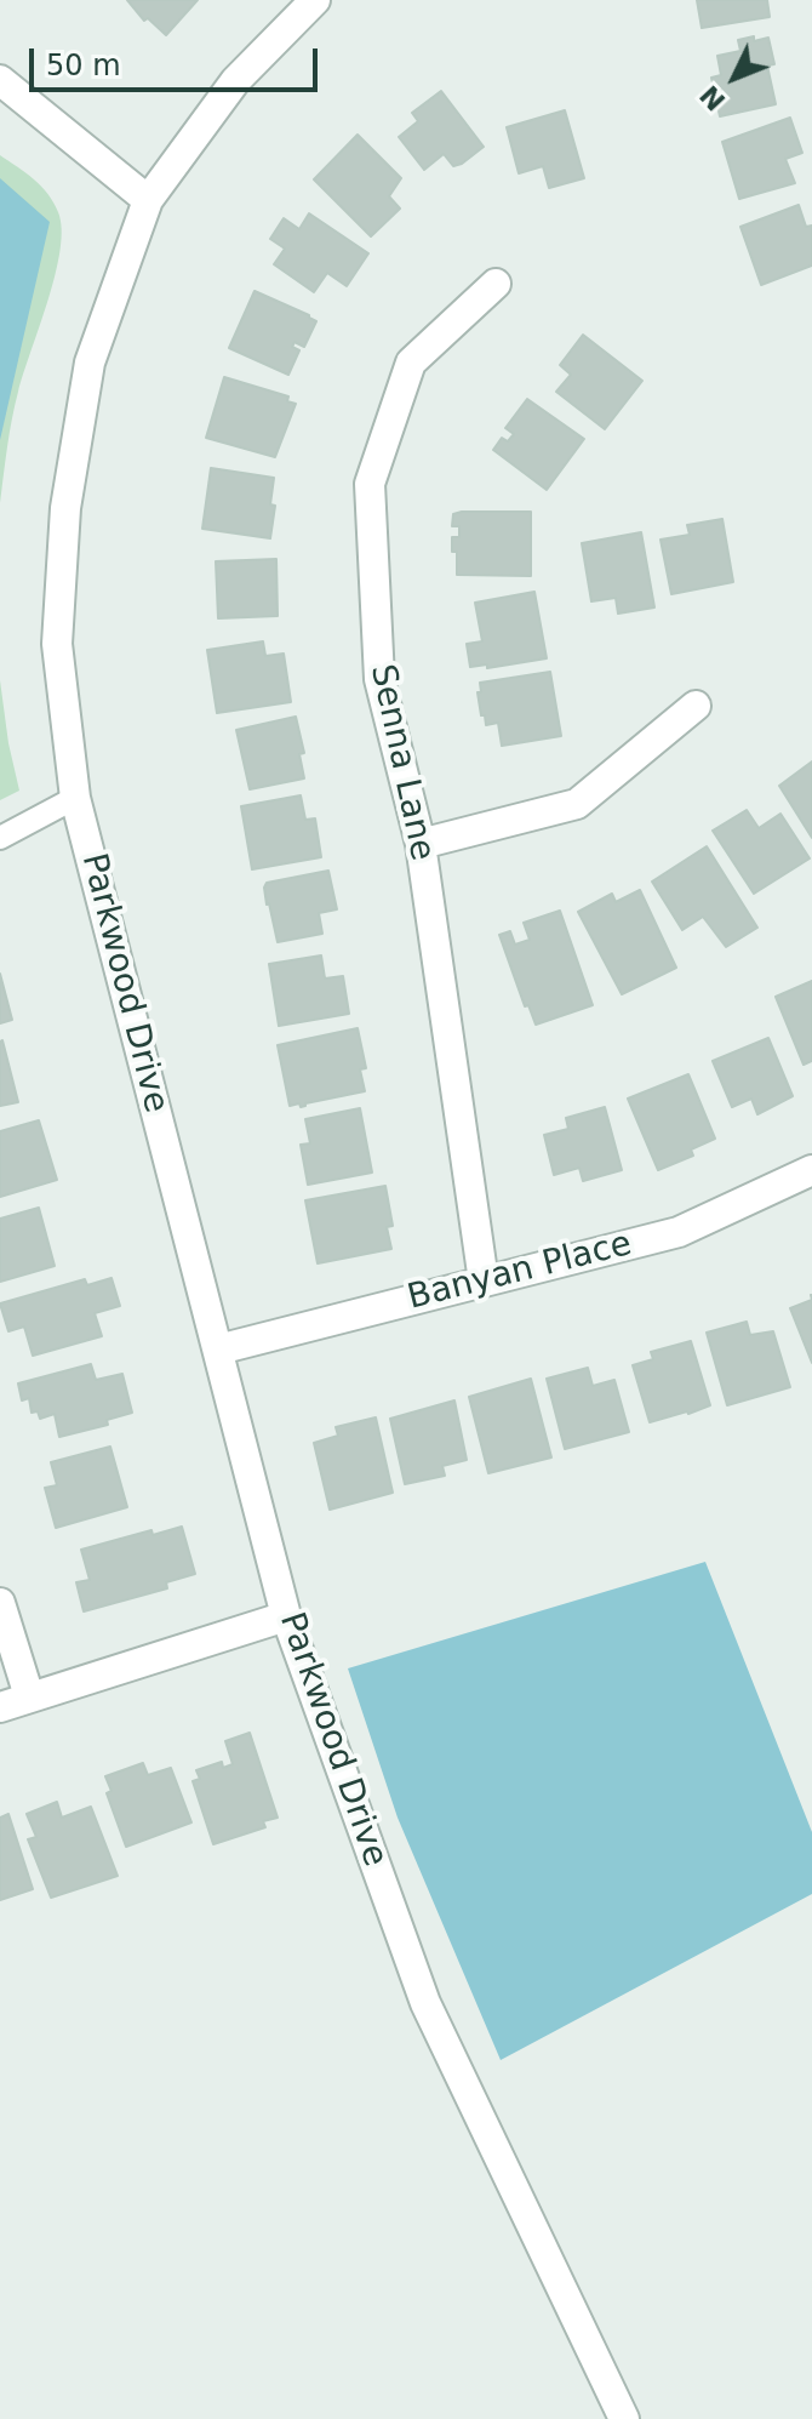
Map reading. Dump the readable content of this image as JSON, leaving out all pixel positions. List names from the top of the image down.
{
  "streets": {
    "street": ["Senna Lane", "Parkwood Drive", "Banyan Place"]
  },
  "crossings": [
    ["Senna Lane", "Banyan Place"],
    ["Parkwood Drive", "Banyan Place"]
  ],
  "scale_bar": "50 m",
  "north": "bottom left"
}
